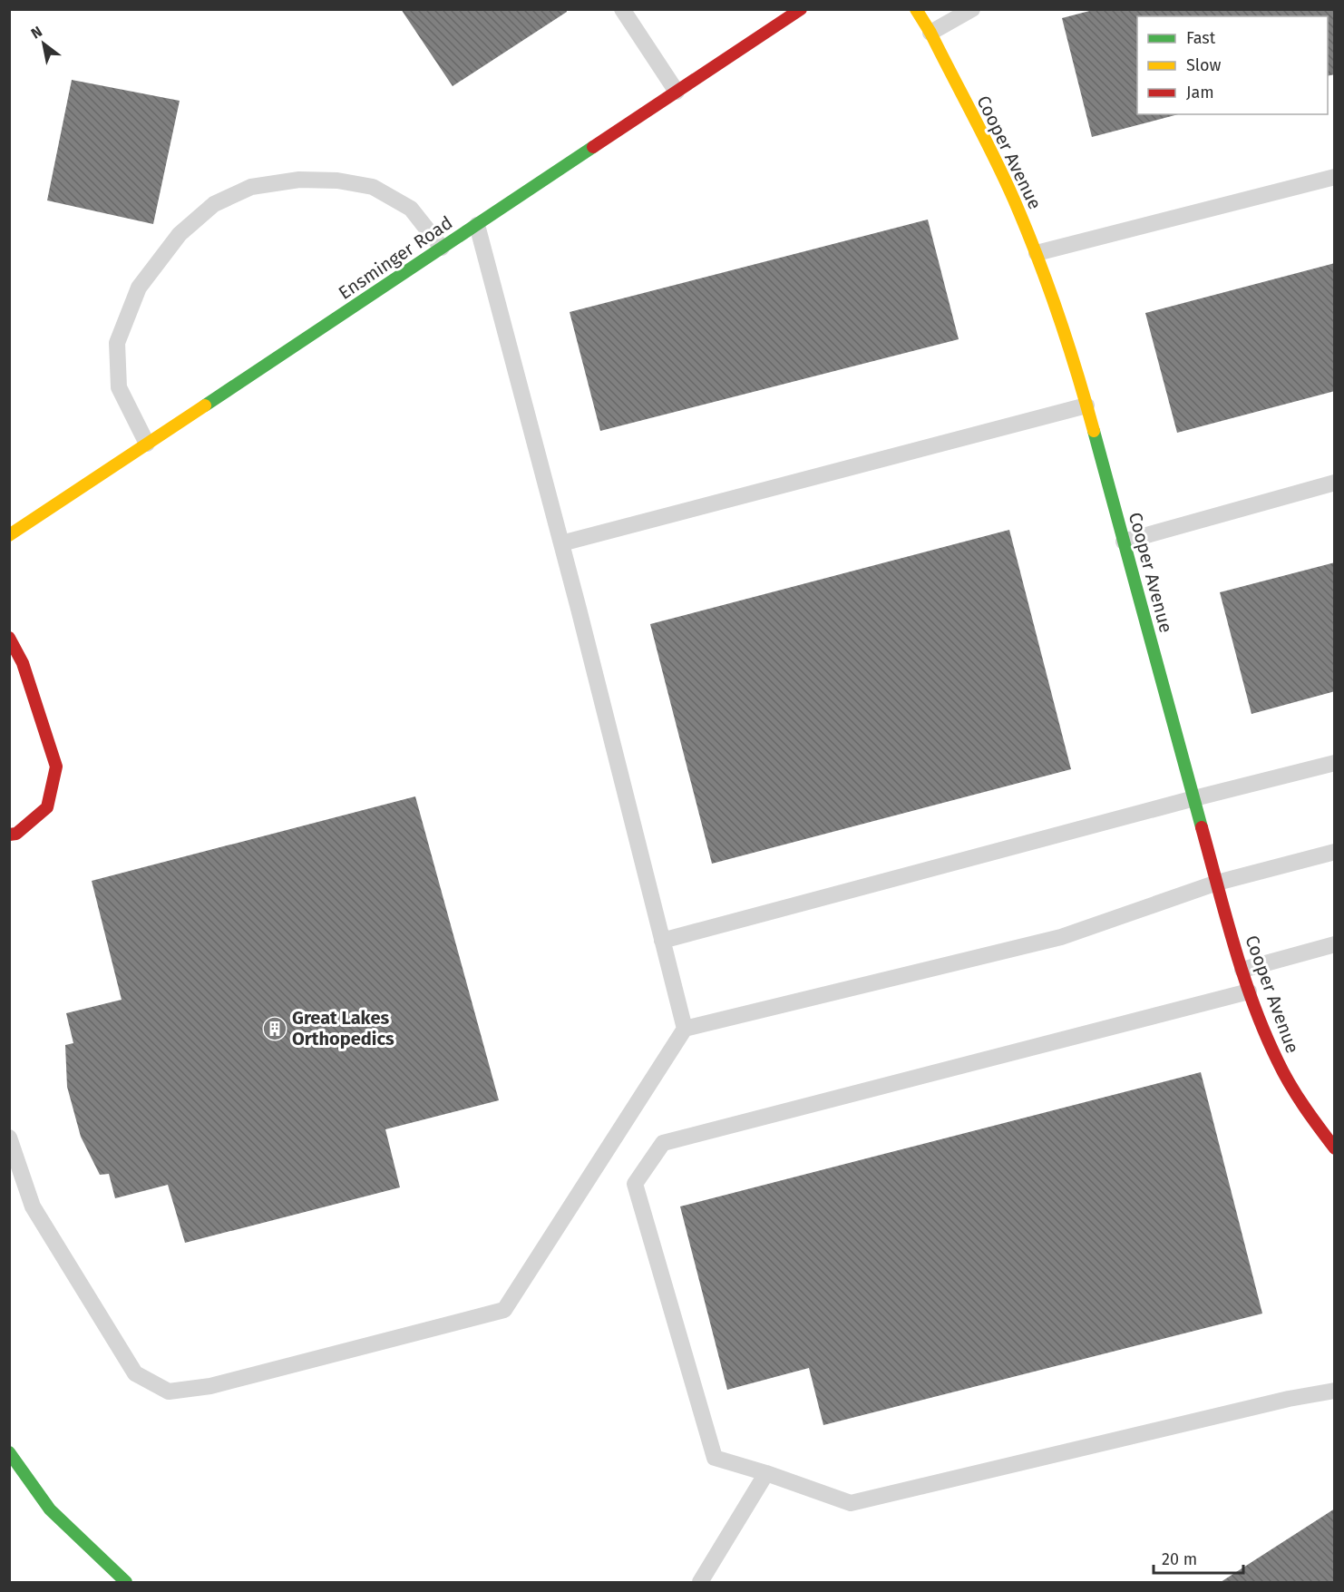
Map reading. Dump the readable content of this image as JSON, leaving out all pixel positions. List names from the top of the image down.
{
  "streets": {
    "main road": ["Cooper Avenue", "Ensminger Road"]
  },
  "places": {
    "building": ["Great Lakes Orthopedics"]
  },
  "legend": ["Fast", "Slow", "Jam"],
  "scale_bar": "20 m",
  "north": "top left"
}
